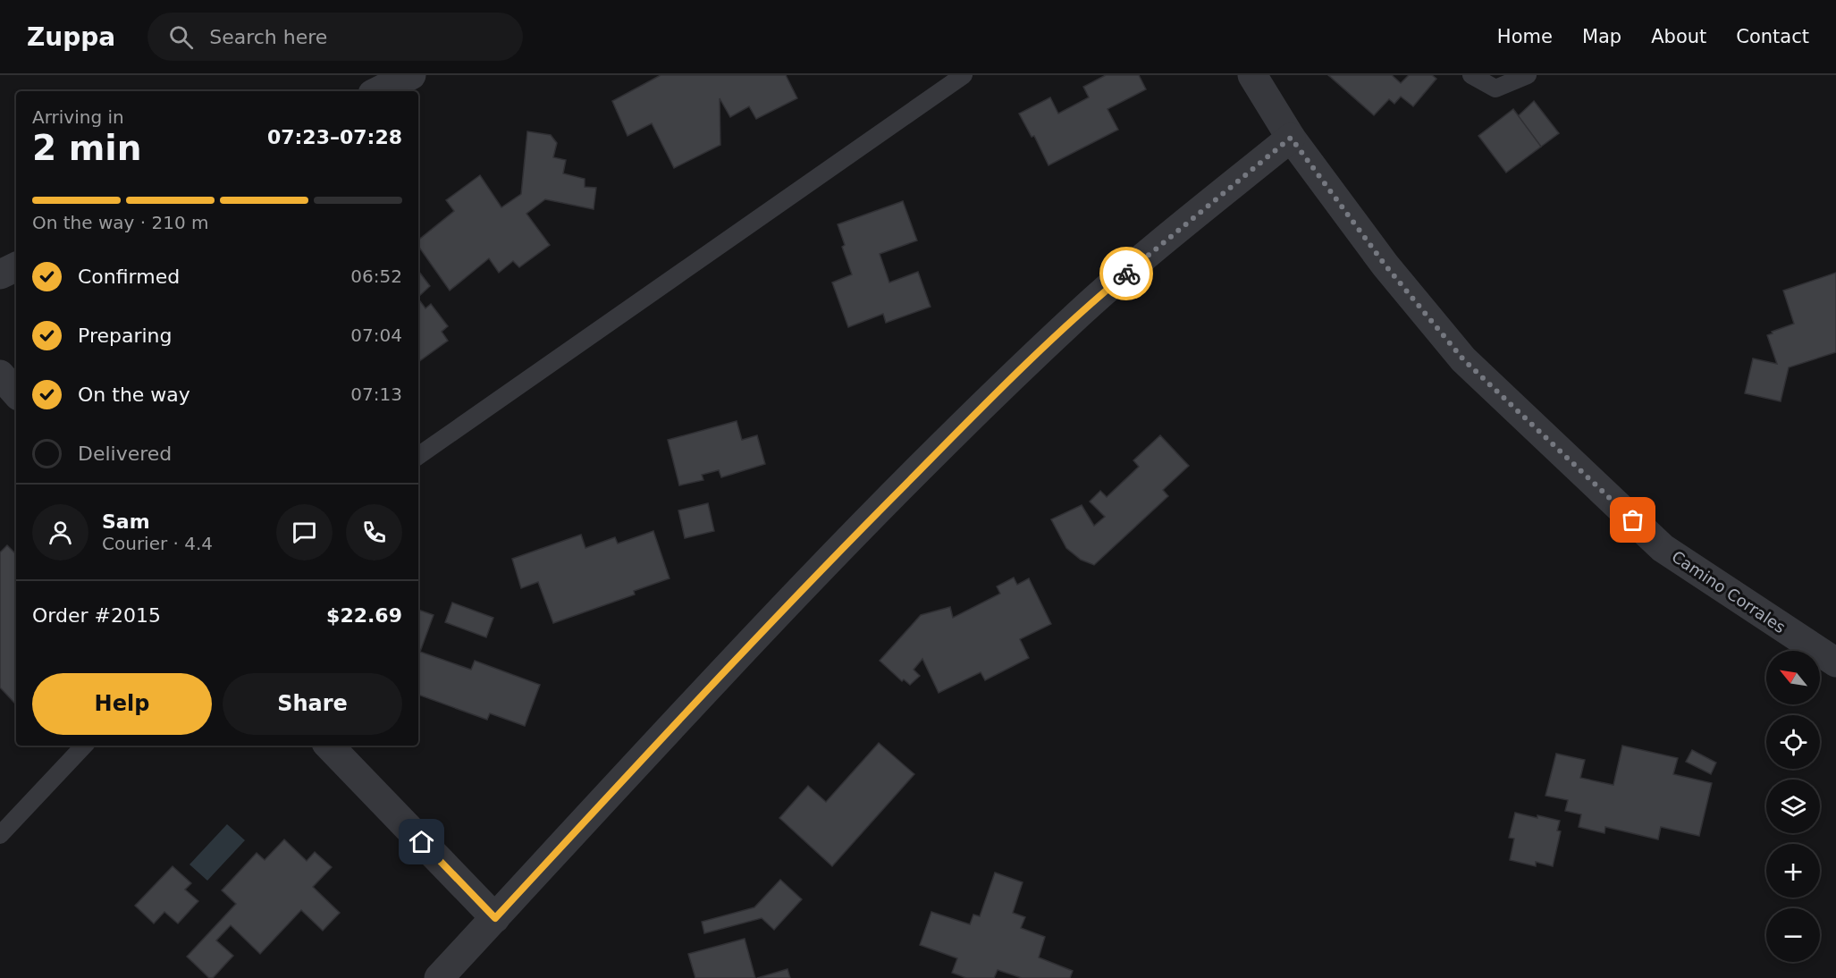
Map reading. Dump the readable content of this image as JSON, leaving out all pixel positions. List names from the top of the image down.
{
  "streets": {
    "street": ["Camino Corrales"]
  },
  "north": "top left",
  "page": {
    "header": "Zuppa",
    "search": "Search here",
    "nav": [
      "Home",
      "Map",
      "About",
      "Contact"
    ],
    "heading": ["2 min", "Arriving in", "07:23–07:28"],
    "panel": [
      "Sam",
      "Courier · 4.4",
      "Order #2015",
      "$22.69"
    ],
    "bar": "On the way · 210 m",
    "list": [
      ["Confirmed", "06:52"],
      ["Preparing", "07:04"],
      ["On the way", "07:13"],
      "Delivered"
    ],
    "map_buttons": ["+", "−"],
    "buttons": ["Help", "Share"]
  }
}
